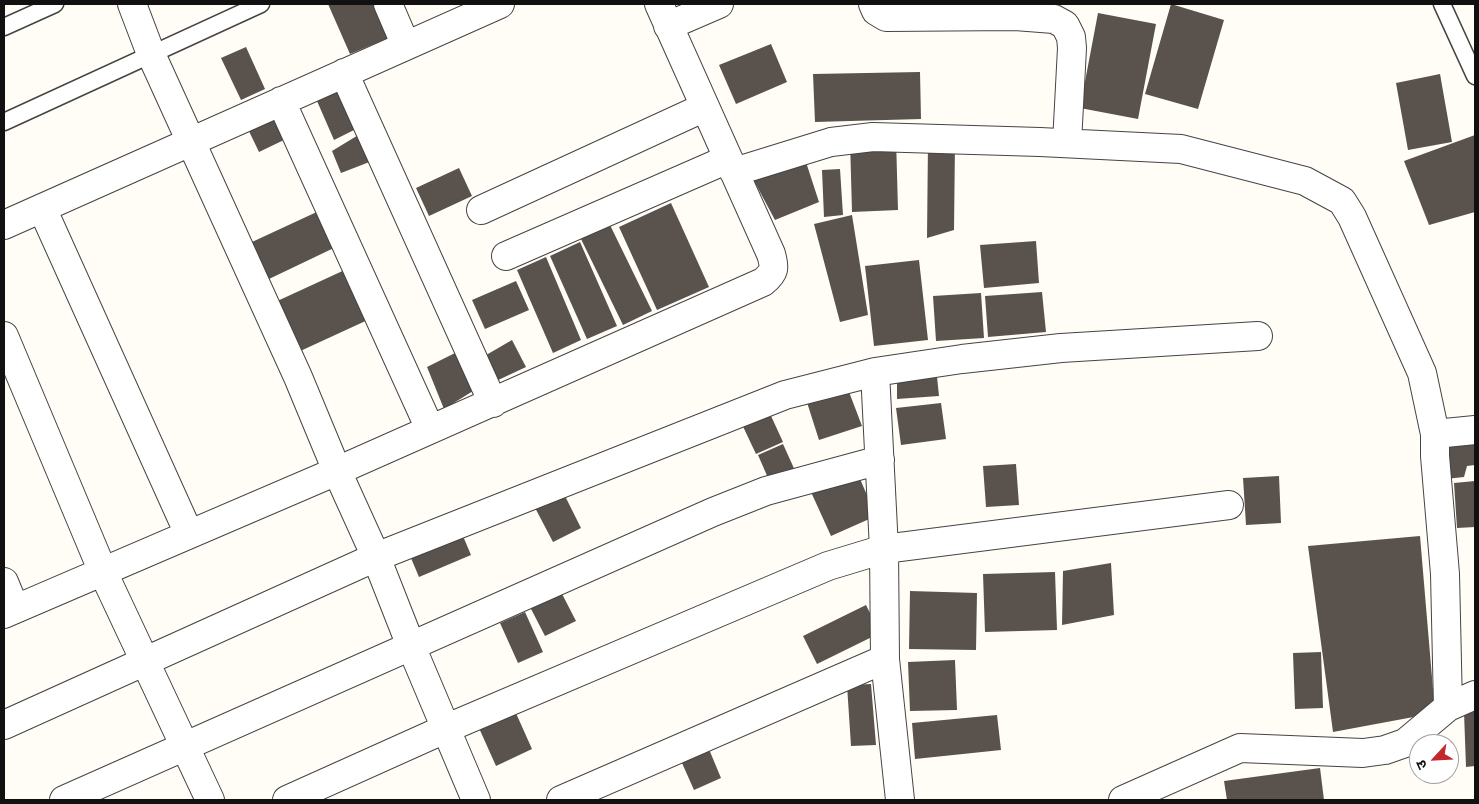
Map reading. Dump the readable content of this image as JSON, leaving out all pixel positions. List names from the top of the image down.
{
  "north": "bottom left"
}
